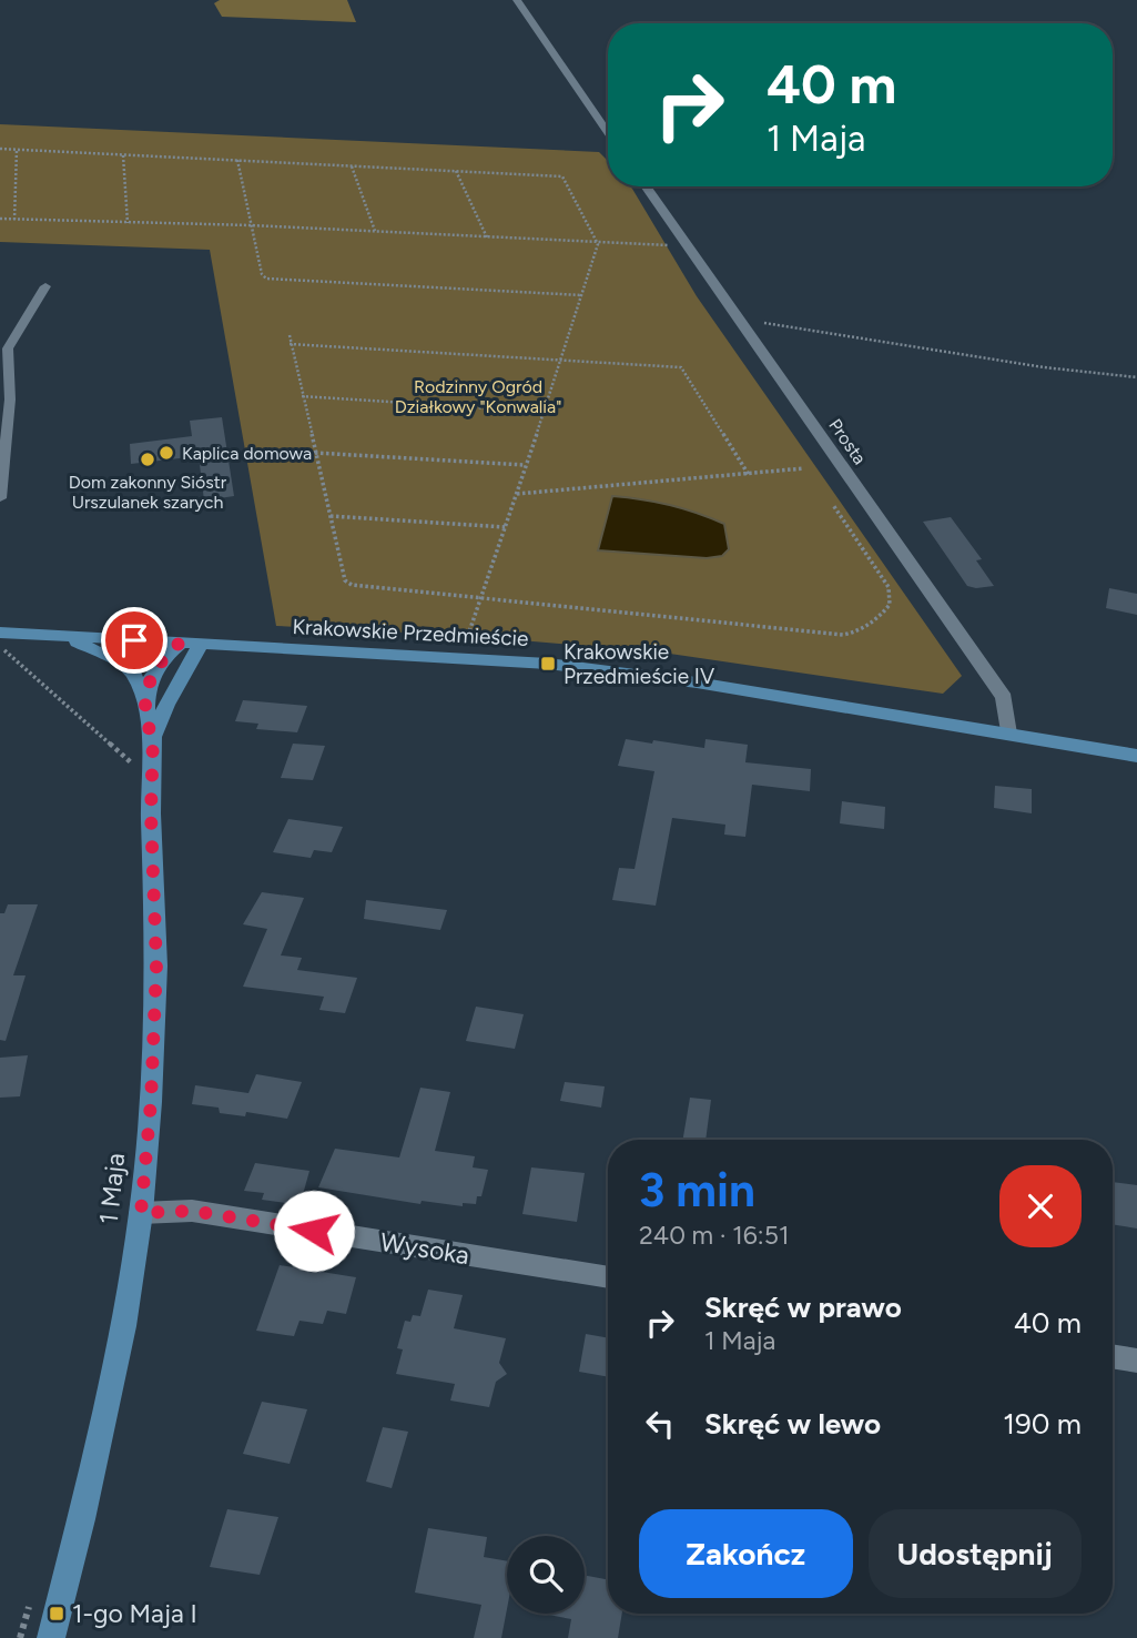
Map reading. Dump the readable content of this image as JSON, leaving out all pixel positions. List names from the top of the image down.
{
  "streets": {
    "main road": ["Krakowskie Przedmieście", "1 Maja"],
    "street": ["Prosta", "Wysoka"]
  },
  "crossings": [
    ["Prosta", "Krakowskie Przedmieście"],
    ["Krakowskie Przedmieście", "1 Maja"],
    ["1 Maja", "Wysoka"]
  ],
  "parks": ["Rodzinny Ogród Działkowy \"Konwalia\""],
  "places": {
    "other": ["Kaplica domowa", "Dom zakonny Sióstr Urszulanek szarych"],
    "transit": ["Krakowskie Przedmieście IV", "1-go Maja I"]
  },
  "page": {
    "turn": ["40 m", "1 Maja"],
    "heading": ["3 min", "240 m · 16:51"],
    "list": [
      {
        "name": "Skręć w prawo",
        "note": "1 Maja",
        "value": "40 m"
      },
      {
        "name": "Skręć w lewo",
        "value": "190 m"
      }
    ],
    "buttons": ["Zakończ", "Udostępnij"]
  }
}
